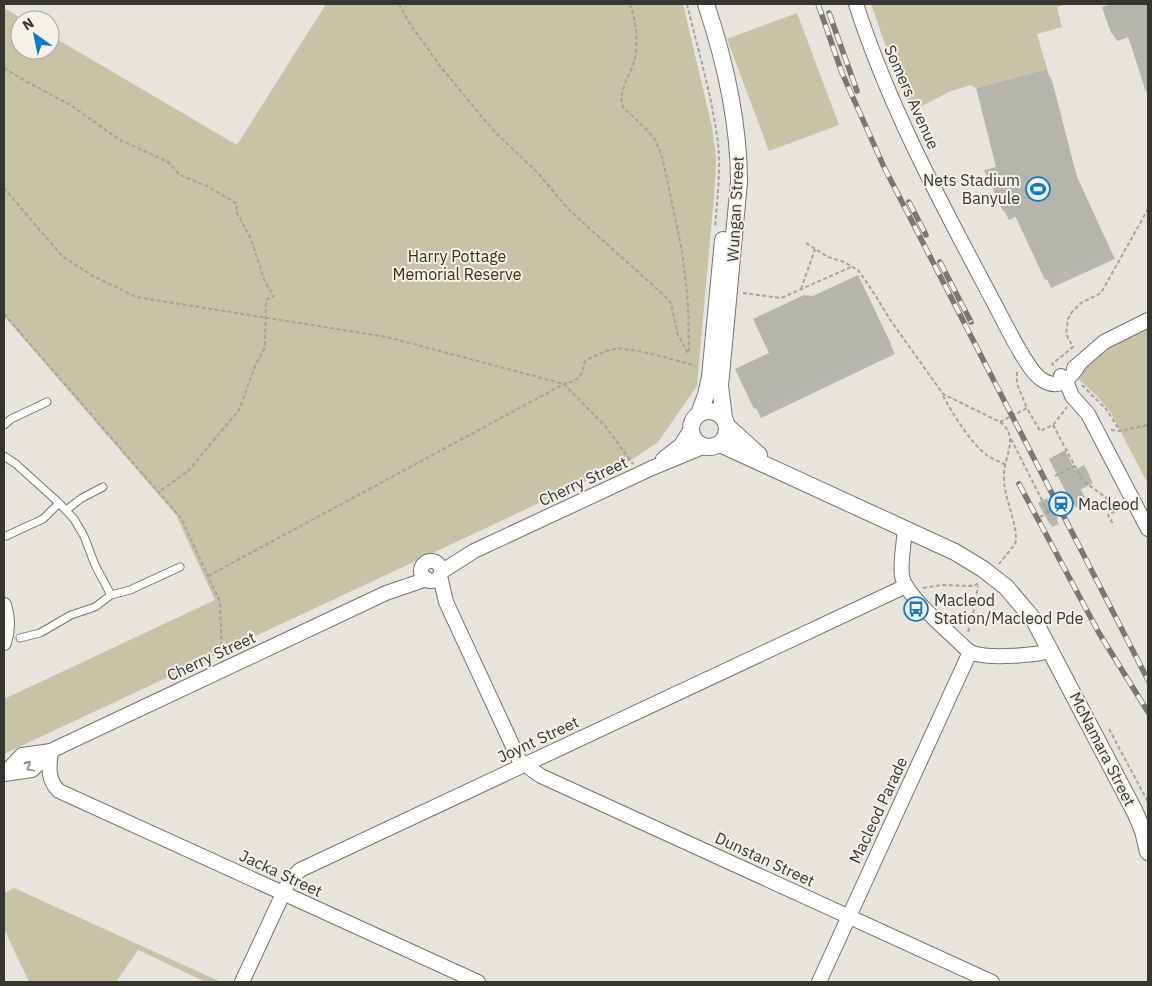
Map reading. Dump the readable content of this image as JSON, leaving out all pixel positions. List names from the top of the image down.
{
  "streets": {
    "street": [
      "Somers Avenue",
      "Wungan Street",
      "Cherry Street",
      "Joynt Street",
      "McNamara Street",
      "Macleod Parade",
      "Dunstan Street",
      "Jacka Street"
    ]
  },
  "crossings": [
    ["Wungan Street", "Cherry Street"],
    ["Wungan Street", "McNamara Street"],
    ["Cherry Street", "McNamara Street"],
    ["Cherry Street", "Dunstan Street"],
    ["Cherry Street", "Jacka Street"],
    ["Joynt Street", "Dunstan Street"],
    ["Joynt Street", "Jacka Street"],
    ["Macleod Parade", "Dunstan Street"]
  ],
  "parks": ["Harry Pottage Memorial Reserve"],
  "places": {
    "sports": ["Nets Stadium Banyule"],
    "station": ["Macleod"],
    "bus stop": ["Macleod Station/Macleod Pde"]
  },
  "north": "top left"
}
